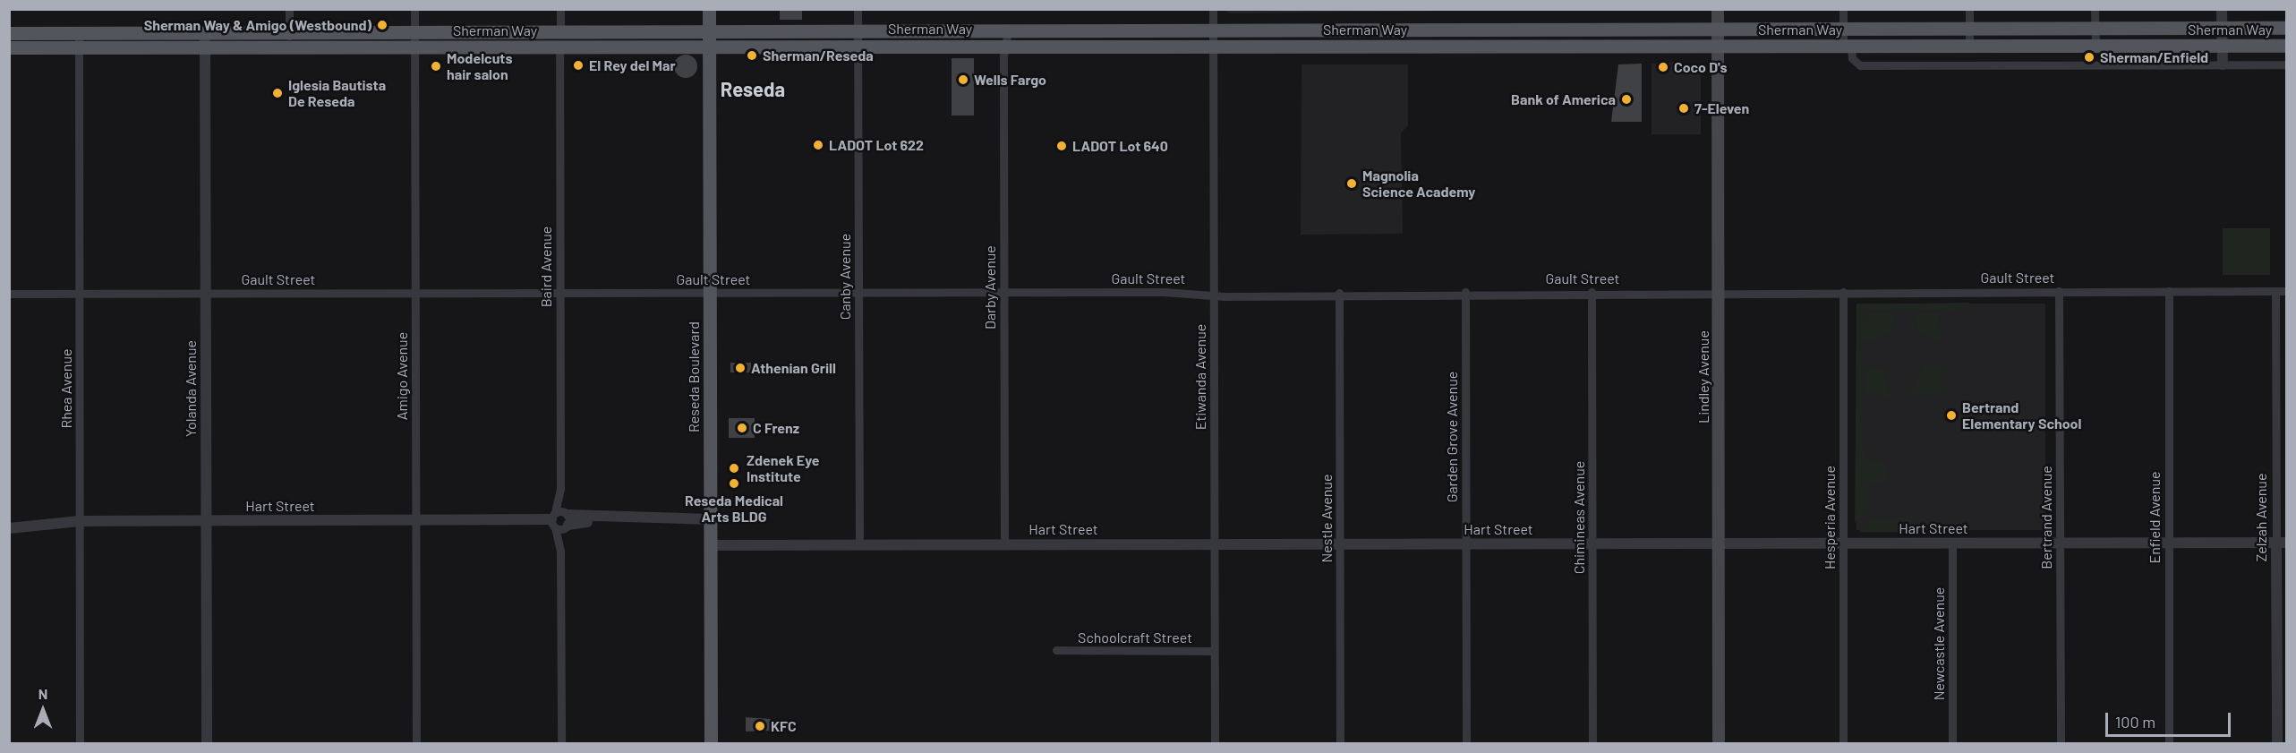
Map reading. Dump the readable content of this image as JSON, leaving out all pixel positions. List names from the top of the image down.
{
  "streets": {
    "main road": ["Sherman Way", "Reseda Boulevard", "Lindley Avenue"],
    "street": [
      "Baird Avenue",
      "Canby Avenue",
      "Gault Street",
      "Darby Avenue",
      "Amigo Avenue",
      "Etiwanda Avenue",
      "Rhea Avenue",
      "Yolanda Avenue",
      "Garden Grove Avenue",
      "Hart Street",
      "Chimineas Avenue",
      "Hesperia Avenue",
      "Bertrand Avenue",
      "Enfield Avenue",
      "Zelzah Avenue",
      "Nestle Avenue",
      "Schoolcraft Street",
      "Newcastle Avenue"
    ]
  },
  "crossings": [
    ["Sherman Way", "Baird Avenue"],
    ["Sherman Way", "Canby Avenue"],
    ["Sherman Way", "Darby Avenue"],
    ["Sherman Way", "Amigo Avenue"],
    ["Sherman Way", "Reseda Boulevard"],
    ["Sherman Way", "Etiwanda Avenue"],
    ["Sherman Way", "Lindley Avenue"],
    ["Sherman Way", "Rhea Avenue"],
    ["Sherman Way", "Yolanda Avenue"],
    ["Baird Avenue", "Gault Street"],
    ["Baird Avenue", "Hart Street"],
    ["Canby Avenue", "Gault Street"],
    ["Canby Avenue", "Hart Street"],
    ["Gault Street", "Darby Avenue"],
    ["Gault Street", "Amigo Avenue"],
    ["Gault Street", "Reseda Boulevard"],
    ["Gault Street", "Etiwanda Avenue"],
    ["Gault Street", "Lindley Avenue"],
    ["Gault Street", "Rhea Avenue"],
    ["Gault Street", "Yolanda Avenue"],
    ["Gault Street", "Garden Grove Avenue"],
    ["Gault Street", "Chimineas Avenue"],
    ["Gault Street", "Hesperia Avenue"],
    ["Gault Street", "Bertrand Avenue"],
    ["Gault Street", "Enfield Avenue"],
    ["Gault Street", "Zelzah Avenue"],
    ["Gault Street", "Nestle Avenue"],
    ["Darby Avenue", "Hart Street"],
    ["Amigo Avenue", "Hart Street"],
    ["Reseda Boulevard", "Hart Street"],
    ["Etiwanda Avenue", "Hart Street"],
    ["Etiwanda Avenue", "Schoolcraft Street"],
    ["Lindley Avenue", "Hart Street"],
    ["Rhea Avenue", "Hart Street"],
    ["Yolanda Avenue", "Hart Street"],
    ["Garden Grove Avenue", "Hart Street"],
    ["Hart Street", "Chimineas Avenue"],
    ["Hart Street", "Hesperia Avenue"],
    ["Hart Street", "Bertrand Avenue"],
    ["Hart Street", "Enfield Avenue"],
    ["Hart Street", "Zelzah Avenue"],
    ["Hart Street", "Nestle Avenue"],
    ["Hart Street", "Newcastle Avenue"]
  ],
  "districts": ["Reseda"],
  "places": [
    "Sherman Way & Amigo (Westbound)",
    "Sherman/Reseda",
    "Sherman/Enfield",
    "El Rey del Mar",
    "Modelcuts hair salon",
    "Coco D's",
    "Wells Fargo",
    "Iglesia Bautista De Reseda",
    "Bank of America",
    "7-Eleven",
    "LADOT Lot 622",
    "LADOT Lot 640",
    "Magnolia Science Academy",
    "Athenian Grill",
    "Bertrand Elementary School",
    "C Frenz",
    "Zdenek Eye Institute",
    "Reseda Medical Arts BLDG",
    "KFC"
  ],
  "scale_bar": "100 m",
  "north": "top"
}
